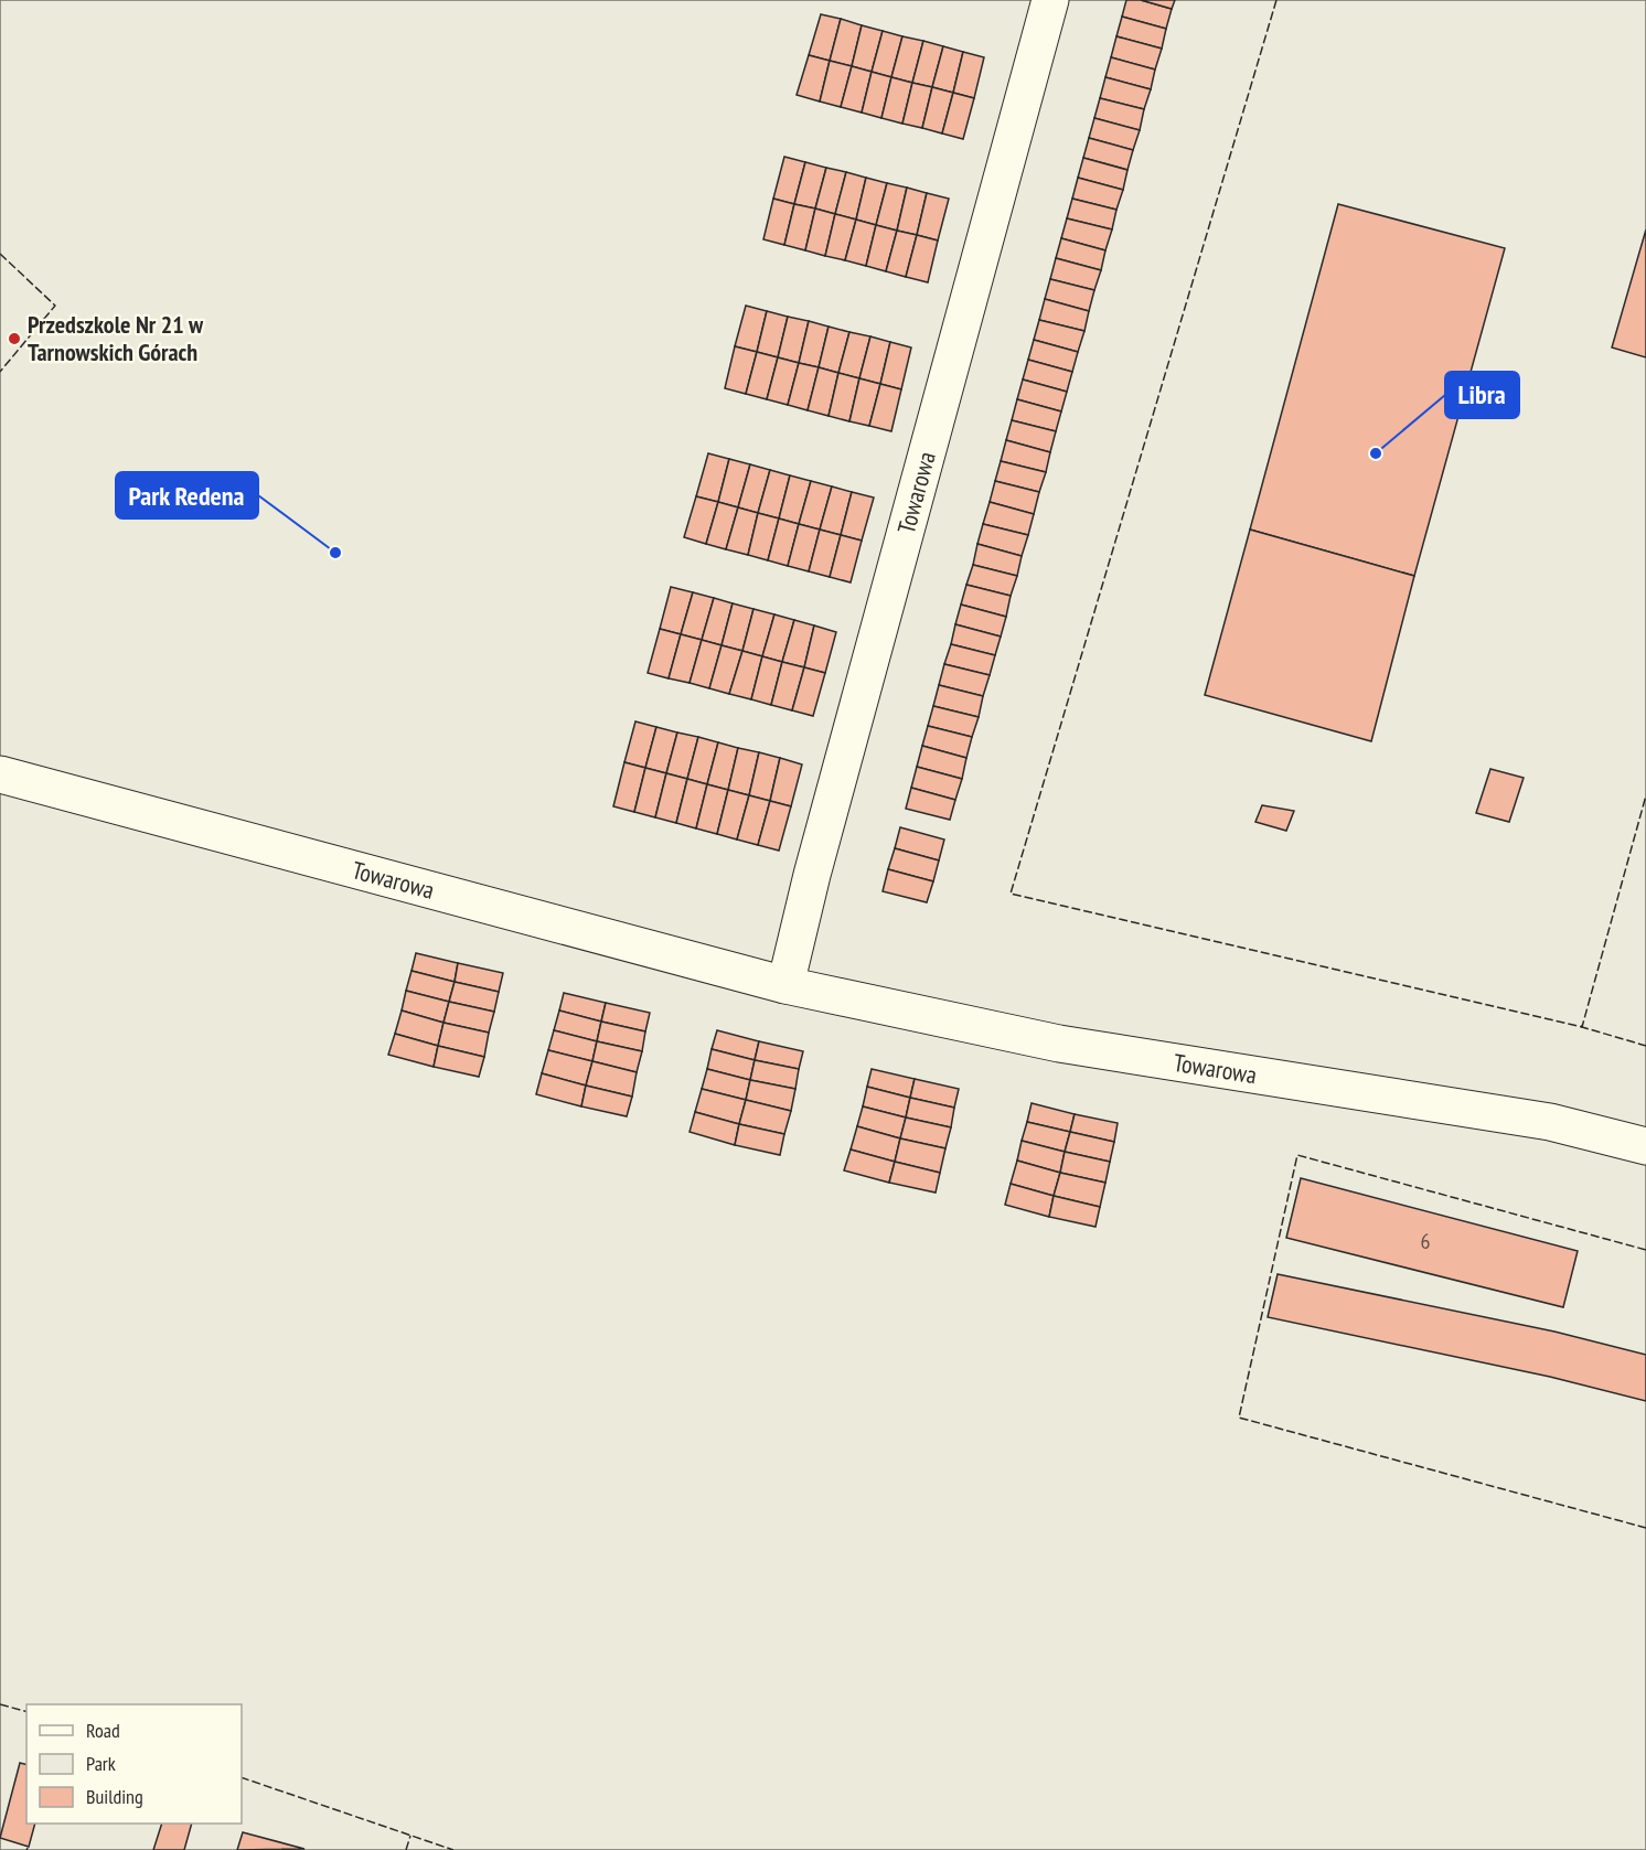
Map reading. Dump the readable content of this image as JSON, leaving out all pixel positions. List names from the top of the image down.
{
  "streets": {
    "street": ["Towarowa"]
  },
  "places": ["Przedszkole Nr 21 w Tarnowskich Górach", "Libra", "Park Redena"],
  "house_numbers": ["6"],
  "legend": ["Road", "Park", "Building"]
}
